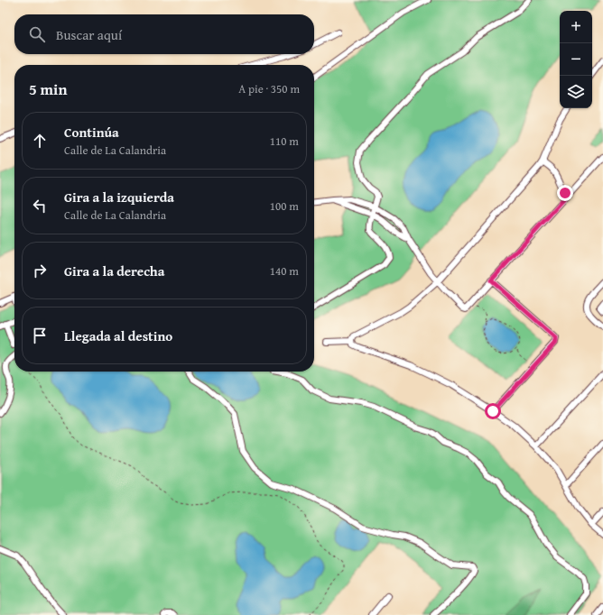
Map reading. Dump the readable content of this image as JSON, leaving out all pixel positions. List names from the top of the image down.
{
  "page": {
    "map_buttons": ["+", "−"],
    "search": "Buscar aquí",
    "heading": ["5 min", "A pie · 350 m"],
    "list": [
      ["Continúa", "Calle de La Calandria", "110 m"],
      ["Gira a la izquierda", "Calle de La Calandria", "100 m"],
      ["Gira a la derecha", "140 m"],
      "Llegada al destino"
    ]
  }
}
